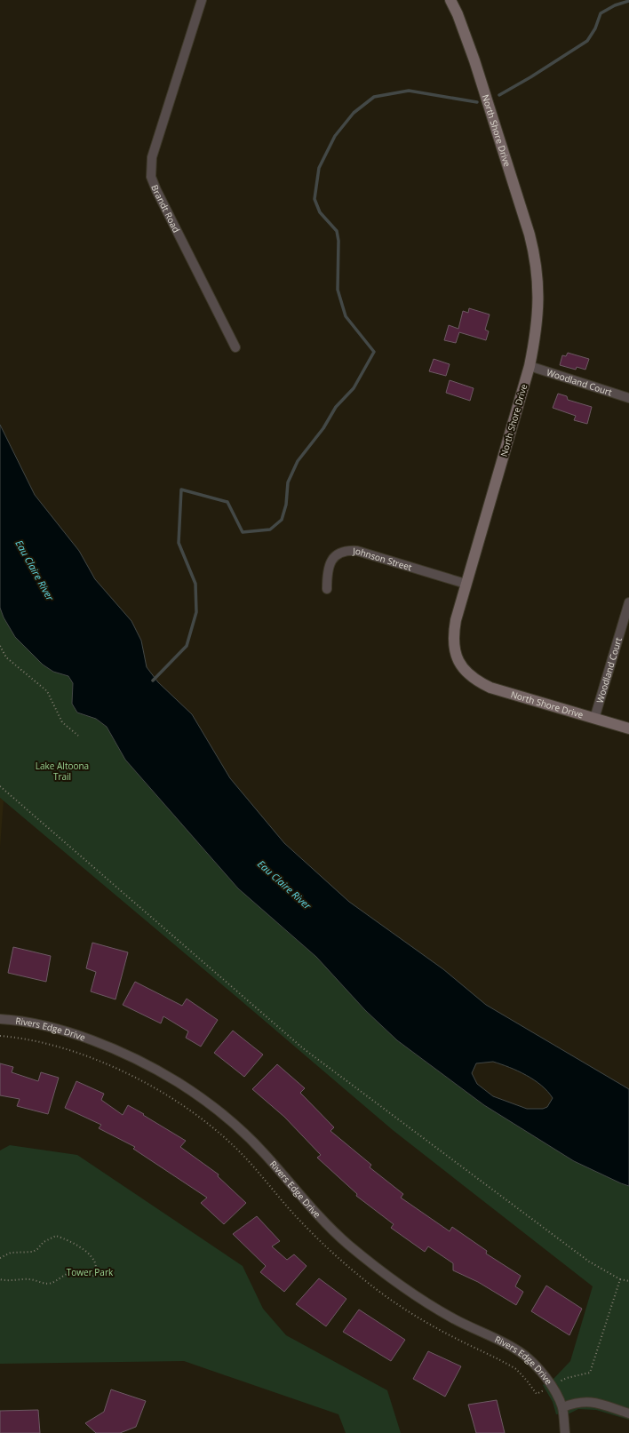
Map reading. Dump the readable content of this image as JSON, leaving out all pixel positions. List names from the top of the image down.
{
  "streets": {
    "street": [
      "North Shore Drive",
      "Brandt Road",
      "Woodland Court",
      "Johnson Street",
      "Rivers Edge Drive"
    ]
  },
  "crossings": [
    ["North Shore Drive", "Woodland Court"],
    ["North Shore Drive", "Johnson Street"]
  ],
  "water": ["Eau Claire River"],
  "parks": ["Lake Altoona Trail", "Tower Park"]
}
